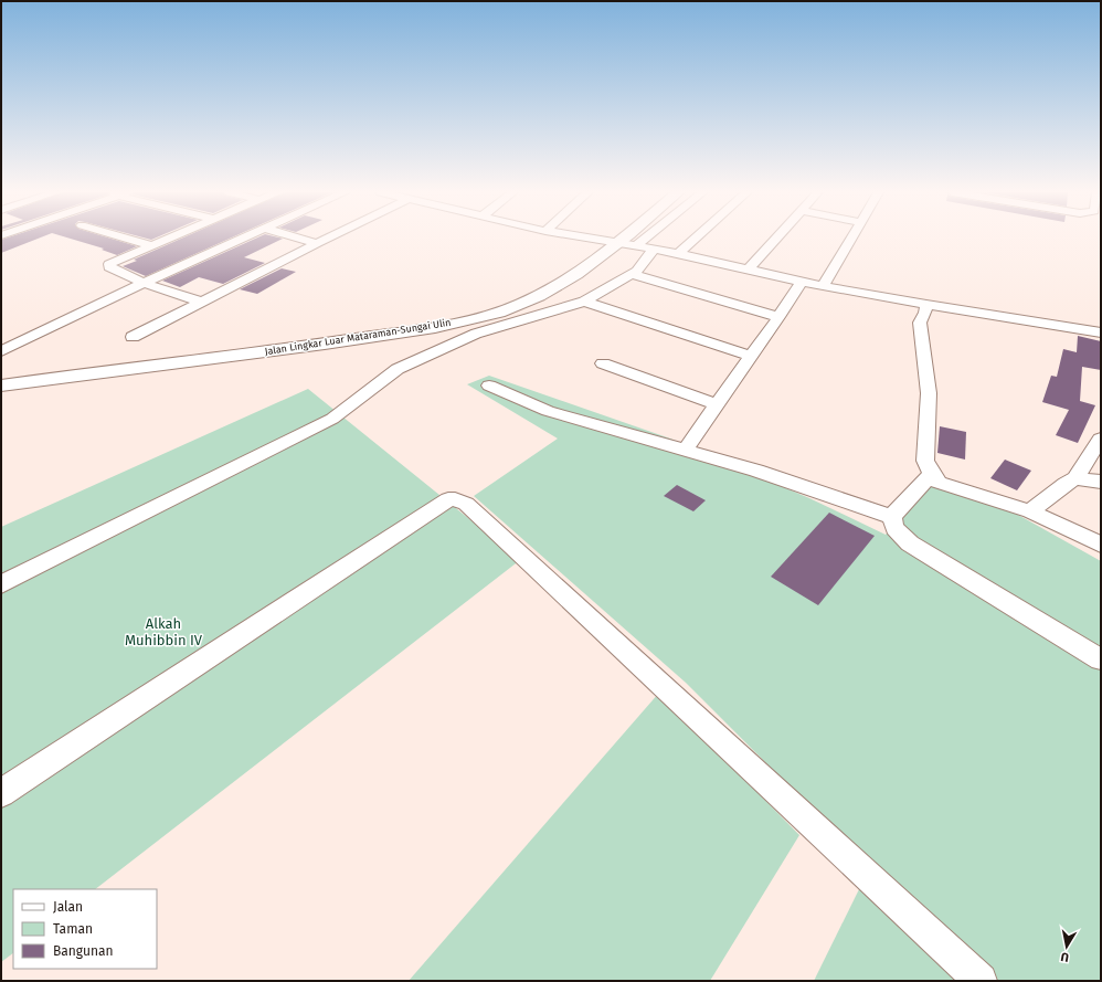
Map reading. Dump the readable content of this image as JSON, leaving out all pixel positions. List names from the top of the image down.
{
  "streets": {
    "main road": ["Jalan Lingkar Luar Mataraman-Sungai Ulin"]
  },
  "parks": ["Alkah Muhibbin IV"],
  "legend": ["Jalan", "Taman", "Bangunan"],
  "north": "bottom"
}
